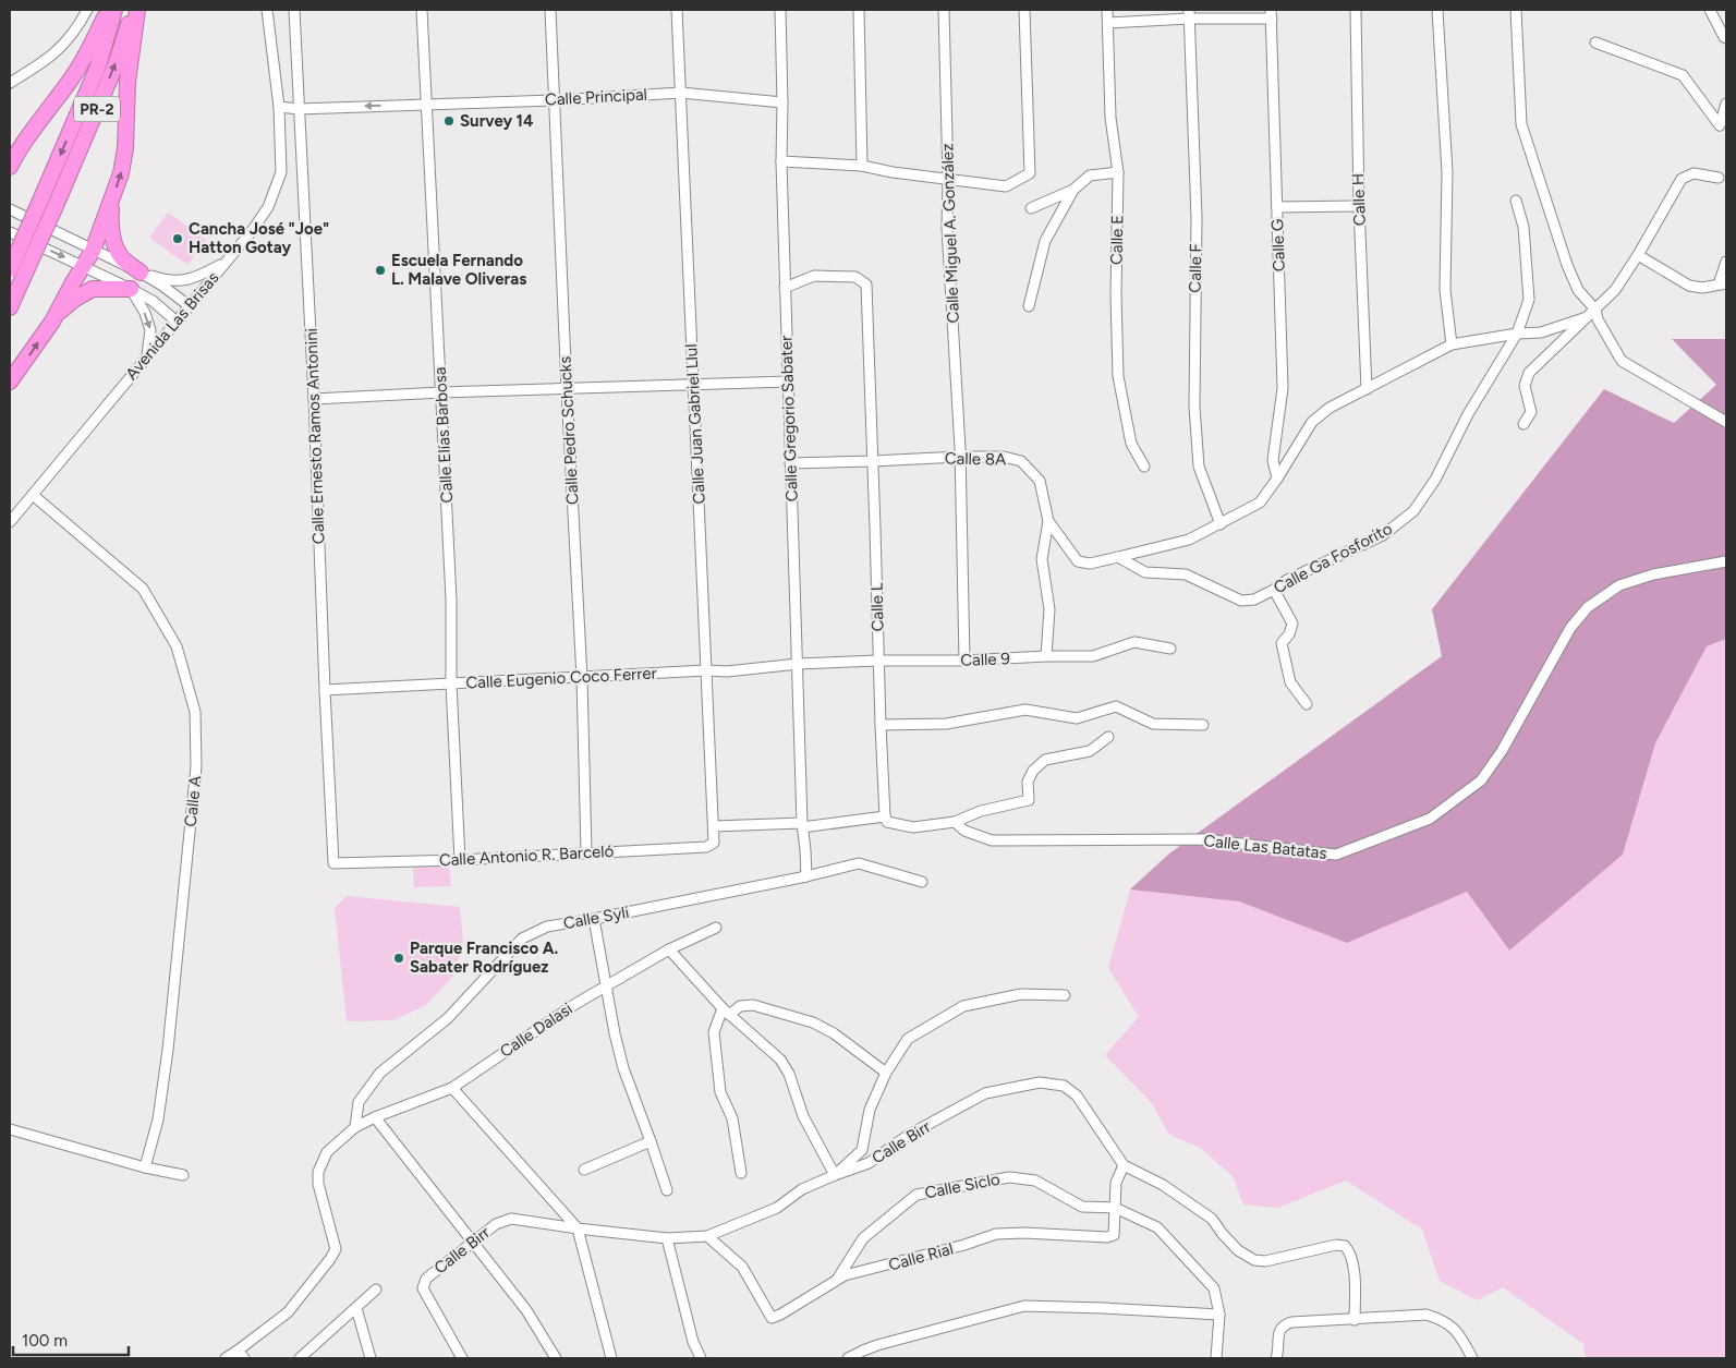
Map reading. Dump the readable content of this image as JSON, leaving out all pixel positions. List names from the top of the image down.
{
  "streets": {
    "highway": ["PR-2"],
    "street": [
      "Calle Principal",
      "Calle H",
      "Calle Miguel A. González",
      "Calle E",
      "Calle G",
      "Calle F",
      "Avenida Las Brisas",
      "Calle Gregorio Sabater",
      "Calle Juan Gabriel Llul",
      "Calle Pedro Schucks",
      "Calle Elías Barbosa",
      "Calle Ernesto Ramos Antonini",
      "Calle 8A",
      "Calle Ga Fosforito",
      "Calle L",
      "Calle 9",
      "Calle Eugenio Coco Ferrer",
      "Calle A",
      "Calle Las Batatas",
      "Calle Antonio R. Barceló",
      "Calle Syli",
      "Calle Dalasi",
      "Calle Birr",
      "Calle Siclo",
      "Calle Rial"
    ]
  },
  "crossings": [
    ["Calle Principal", "Avenida Las Brisas"],
    ["Calle Principal", "Calle Gregorio Sabater"],
    ["Calle Principal", "Calle Juan Gabriel Llul"],
    ["Calle Principal", "Calle Pedro Schucks"],
    ["Calle Principal", "Calle Elías Barbosa"],
    ["Calle Principal", "Calle Ernesto Ramos Antonini"],
    ["Calle Miguel A. González", "Calle 8A"],
    ["Calle Miguel A. González", "Calle 9"],
    ["Avenida Las Brisas", "Calle A"],
    ["Calle Gregorio Sabater", "Calle 8A"],
    ["Calle Gregorio Sabater", "Calle L"],
    ["Calle Gregorio Sabater", "Calle 9"],
    ["Calle Gregorio Sabater", "Calle Eugenio Coco Ferrer"],
    ["Calle Gregorio Sabater", "Calle Syli"],
    ["Calle Juan Gabriel Llul", "Calle Eugenio Coco Ferrer"],
    ["Calle Juan Gabriel Llul", "Calle Antonio R. Barceló"],
    ["Calle Pedro Schucks", "Calle Eugenio Coco Ferrer"],
    ["Calle Pedro Schucks", "Calle Antonio R. Barceló"],
    ["Calle Elías Barbosa", "Calle Eugenio Coco Ferrer"],
    ["Calle Elías Barbosa", "Calle Antonio R. Barceló"],
    ["Calle Ernesto Ramos Antonini", "Calle Eugenio Coco Ferrer"],
    ["Calle Ernesto Ramos Antonini", "Calle Antonio R. Barceló"],
    ["Calle 8A", "Calle L"],
    ["Calle 8A", "Calle 9"],
    ["Calle L", "Calle 9"],
    ["Calle 9", "Calle Eugenio Coco Ferrer"],
    ["Calle Syli", "Calle Dalasi"],
    ["Calle Birr", "Calle Rial"],
    ["Calle Siclo", "Calle Rial"]
  ],
  "places": [
    "Survey 14",
    "Cancha José \"Joe\" Hatton Gotay",
    "Escuela Fernando L. Malave Oliveras",
    "Parque Francisco A. Sabater Rodríguez"
  ],
  "scale_bar": "100 m"
}
